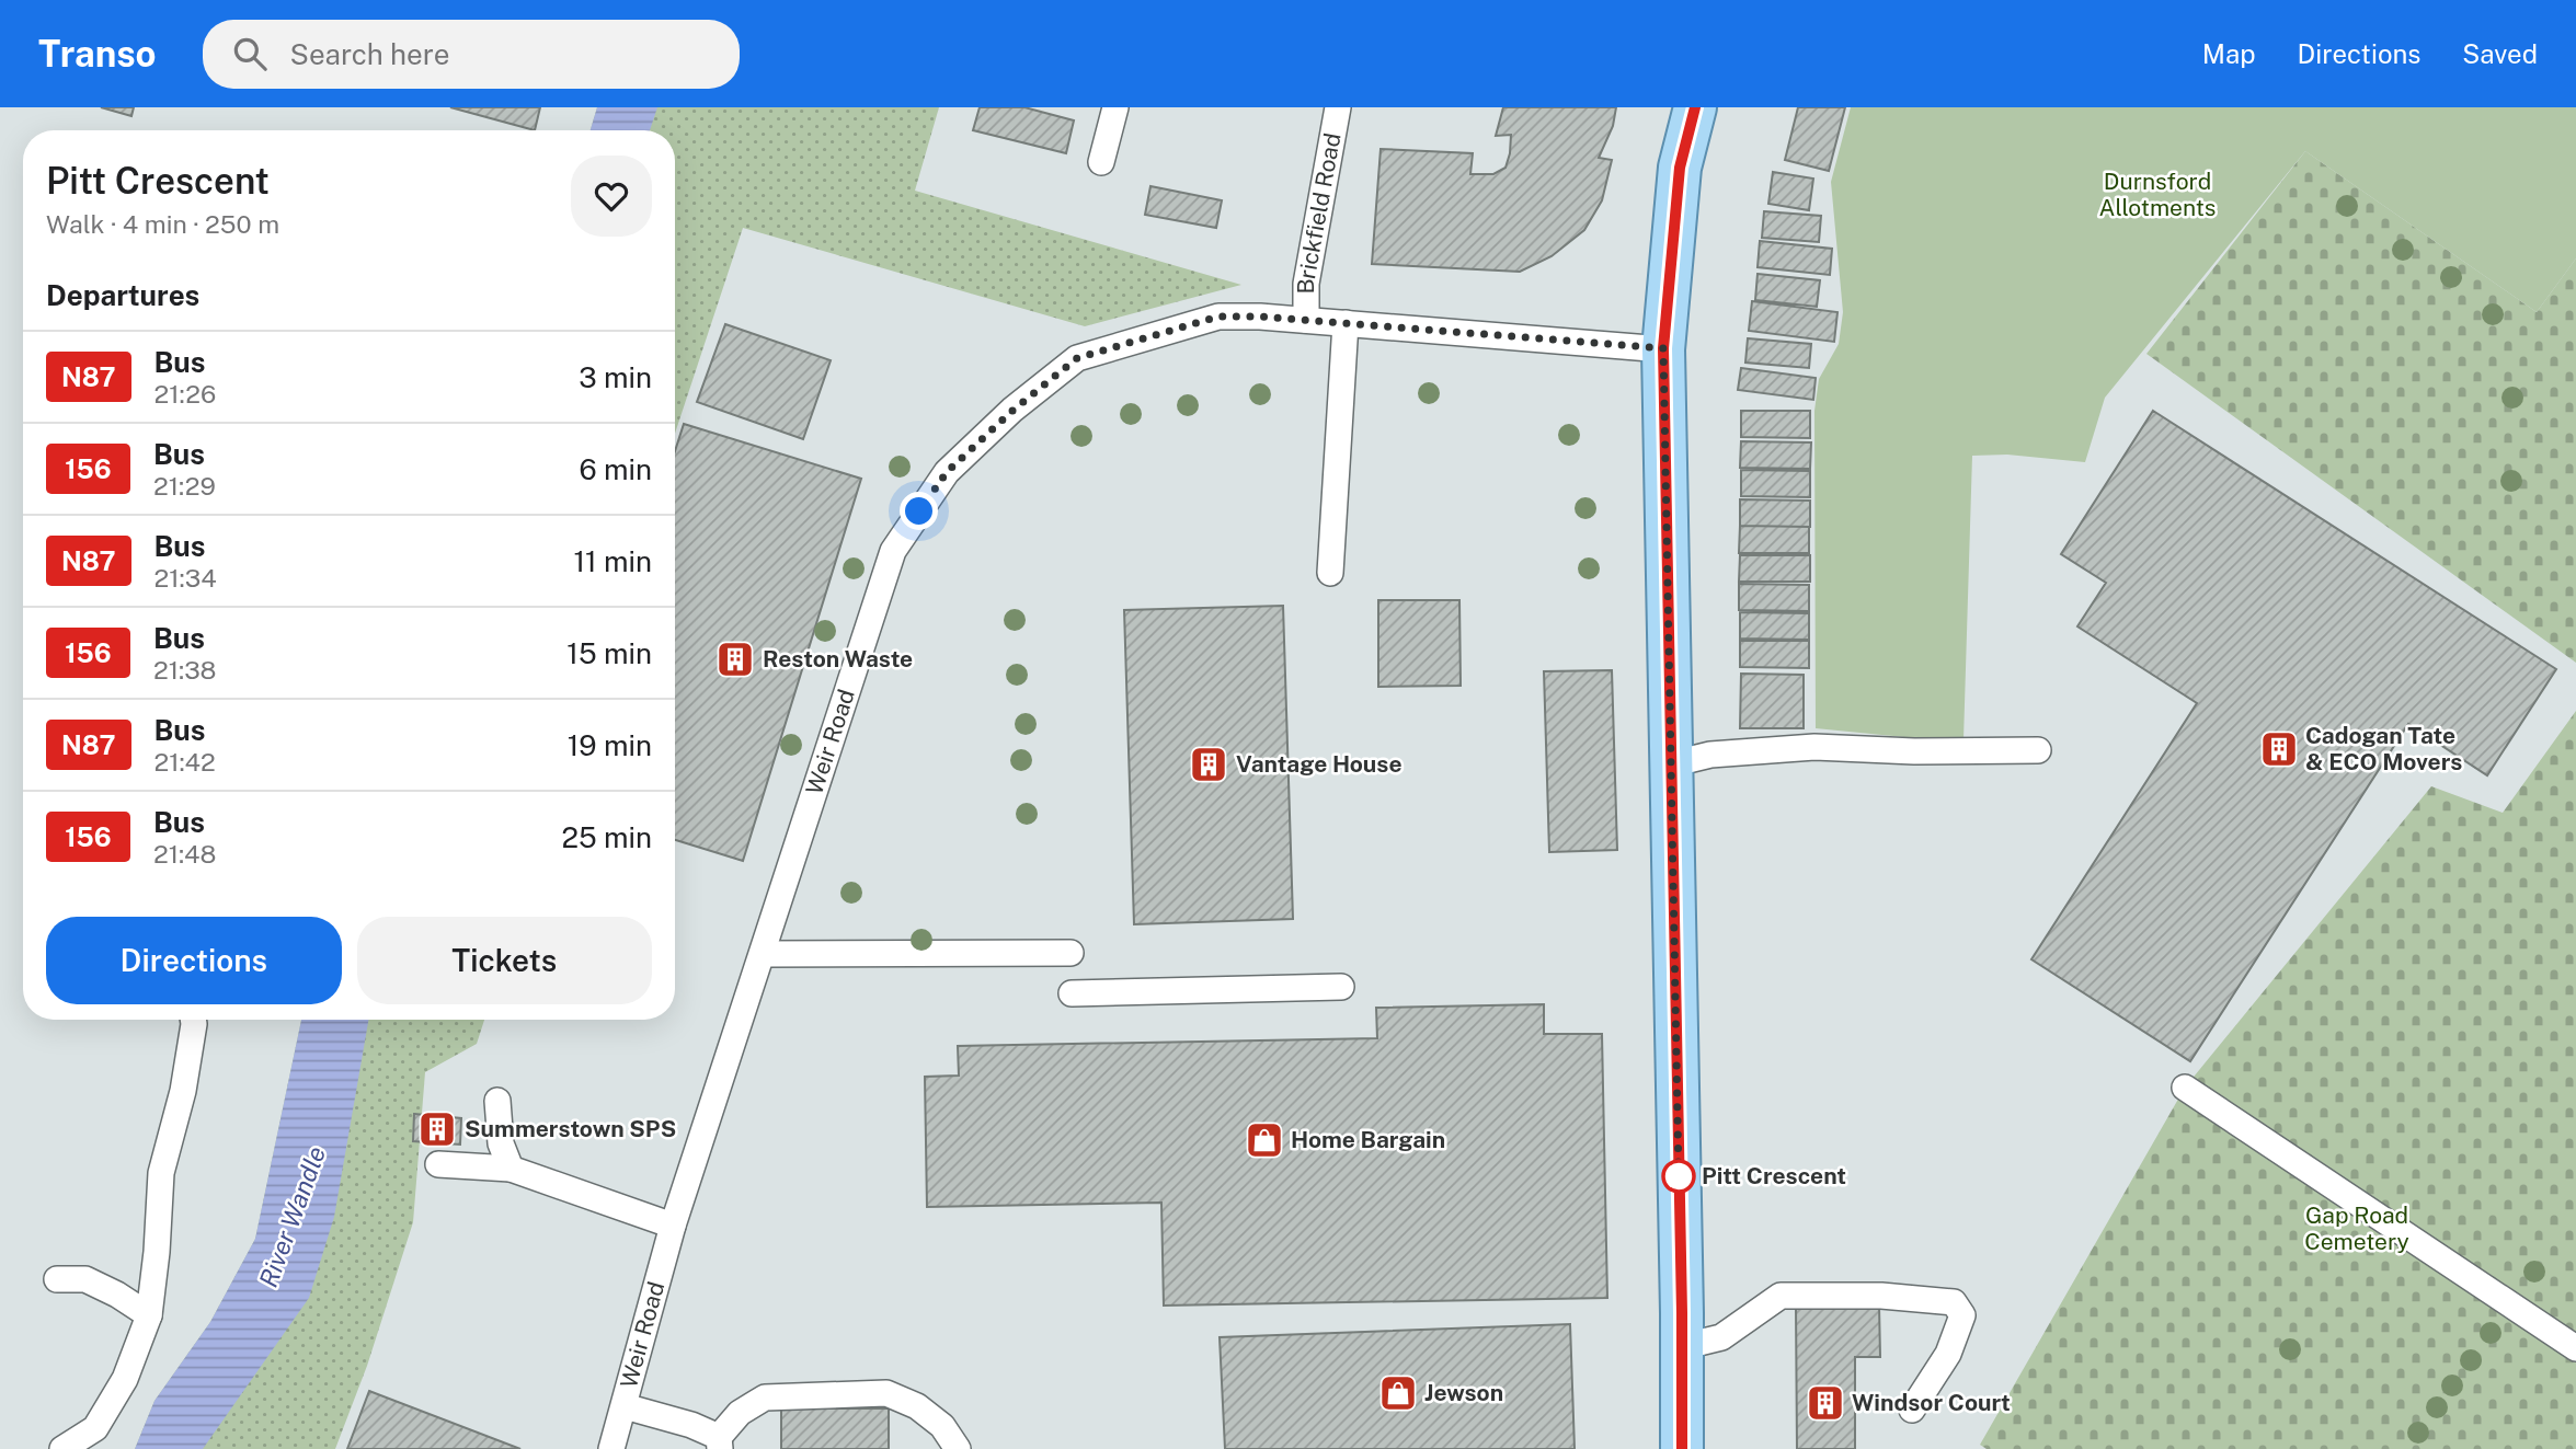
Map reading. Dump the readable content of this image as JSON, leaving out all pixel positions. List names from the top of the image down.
{
  "streets": {
    "lane": ["Brickfield Road", "Weir Road"]
  },
  "crossings": [
    ["Brickfield Road", "Weir Road"]
  ],
  "water": ["River Wandle"],
  "parks": ["Durnsford Allotments", "Gap Road Cemetery"],
  "places": {
    "building": [
      "Reston Waste",
      "Cadogan Tate & ECO Movers",
      "Vantage House",
      "Summerstown SPS",
      "Windsor Court"
    ],
    "shop": ["Home Bargain", "Jewson"],
    "other": ["Pitt Crescent"]
  },
  "lines": ["bus line N87"],
  "page": {
    "header": "Transo",
    "search": "Search here",
    "nav": ["Map", "Directions", "Saved"],
    "heading": [
      ["Pitt Crescent", "Walk · 4 min · 250 m"],
      "Departures"
    ],
    "list": [
      {
        "mark": "N87",
        "name": "Bus",
        "note": "21:26",
        "value": "3 min"
      },
      {
        "mark": "156",
        "name": "Bus",
        "note": "21:29",
        "value": "6 min"
      },
      {
        "mark": "N87",
        "name": "Bus",
        "note": "21:34",
        "value": "11 min"
      },
      {
        "mark": "156",
        "name": "Bus",
        "note": "21:38",
        "value": "15 min"
      },
      {
        "mark": "N87",
        "name": "Bus",
        "note": "21:42",
        "value": "19 min"
      },
      {
        "mark": "156",
        "name": "Bus",
        "note": "21:48",
        "value": "25 min"
      }
    ],
    "buttons": ["Directions", "Tickets"]
  }
}
